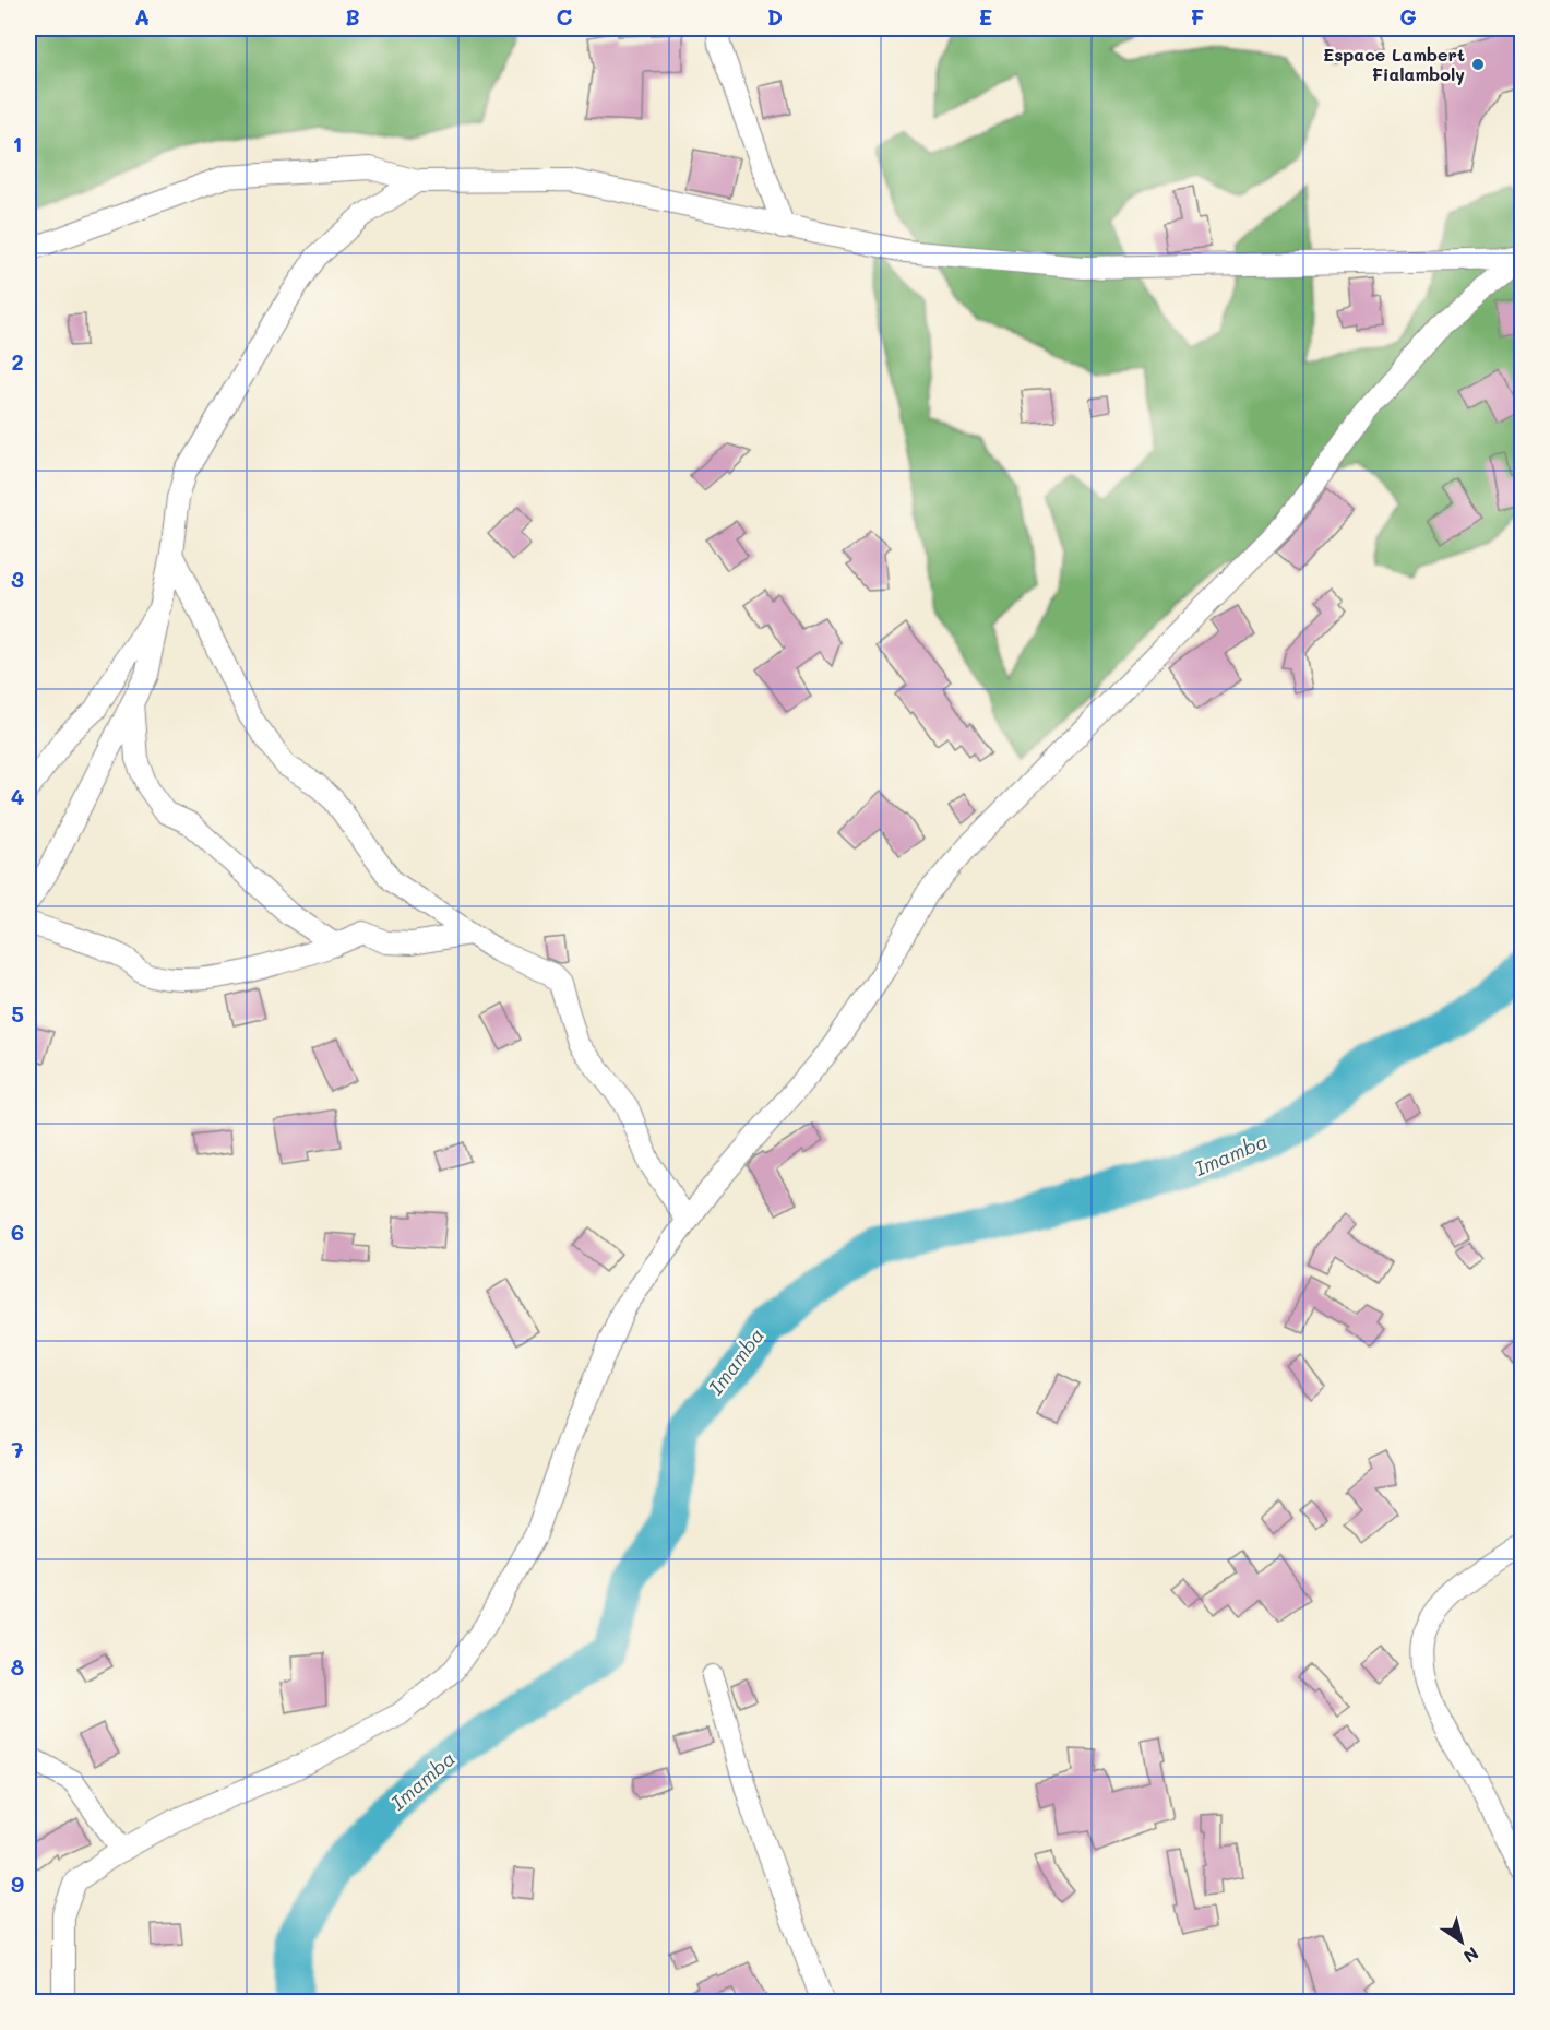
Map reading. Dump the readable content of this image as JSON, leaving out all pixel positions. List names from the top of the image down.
{
  "water": ["Imamba"],
  "places": ["Espace Lambert Fialamboly"],
  "north": "bottom right",
  "grid": {
    "columns": [
      "A",
      "B",
      "C",
      "D",
      "E",
      "F",
      "G"
    ],
    "rows": [
      "1",
      "2",
      "3",
      "4",
      "5",
      "6",
      "7",
      "8",
      "9"
    ]
  }
}
